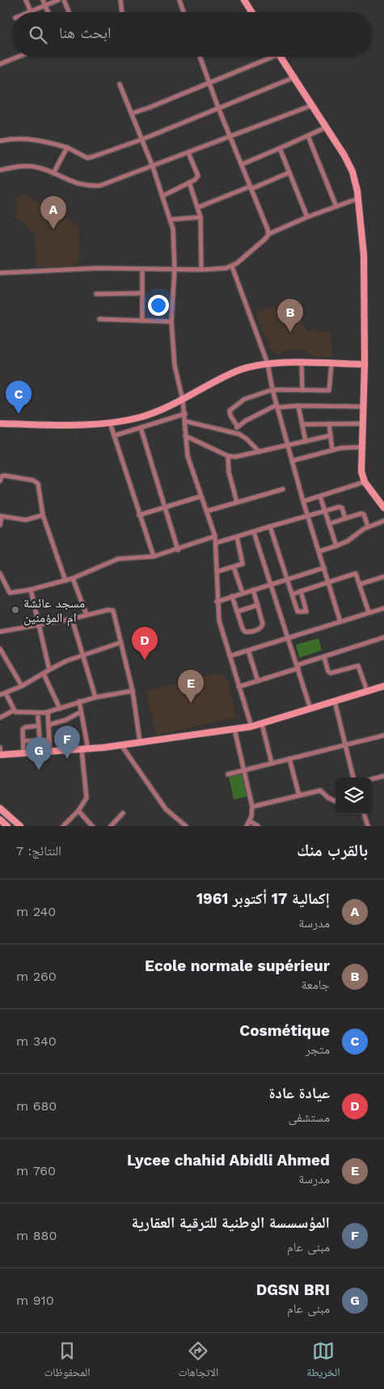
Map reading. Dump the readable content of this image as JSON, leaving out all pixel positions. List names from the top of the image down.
{
  "places": ["مسجد عائشة ام المؤمنين"],
  "page": {
    "search": "ابحث هنا",
    "pins": [
      "A",
      "B",
      "C",
      "D",
      "E",
      "F",
      "G"
    ],
    "heading": ["بالقرب منك", "النتائج: 7"],
    "list": [
      {
        "mark": "A",
        "name": "إكمالية 17 أكتوبر 1961",
        "note": "مدرسة",
        "value": "240 m"
      },
      {
        "mark": "B",
        "name": "Ecole normale supérieur",
        "note": "جامعة",
        "value": "260 m"
      },
      {
        "mark": "C",
        "name": "Cosmétique",
        "note": "متجر",
        "value": "340 m"
      },
      {
        "mark": "D",
        "name": "عيادة عادة",
        "note": "مستشفى",
        "value": "680 m"
      },
      {
        "mark": "E",
        "name": "Lycee chahid Abidli Ahmed",
        "note": "مدرسة",
        "value": "760 m"
      },
      {
        "mark": "F",
        "name": "المؤسسسة الوطنية للترقية العقارية",
        "note": "مبنى عام",
        "value": "880 m"
      },
      {
        "mark": "G",
        "name": "DGSN BRI",
        "note": "مبنى عام",
        "value": "910 m"
      }
    ],
    "nav": ["الخريطة", "الاتجاهات", "المحفوظات"]
  }
}
